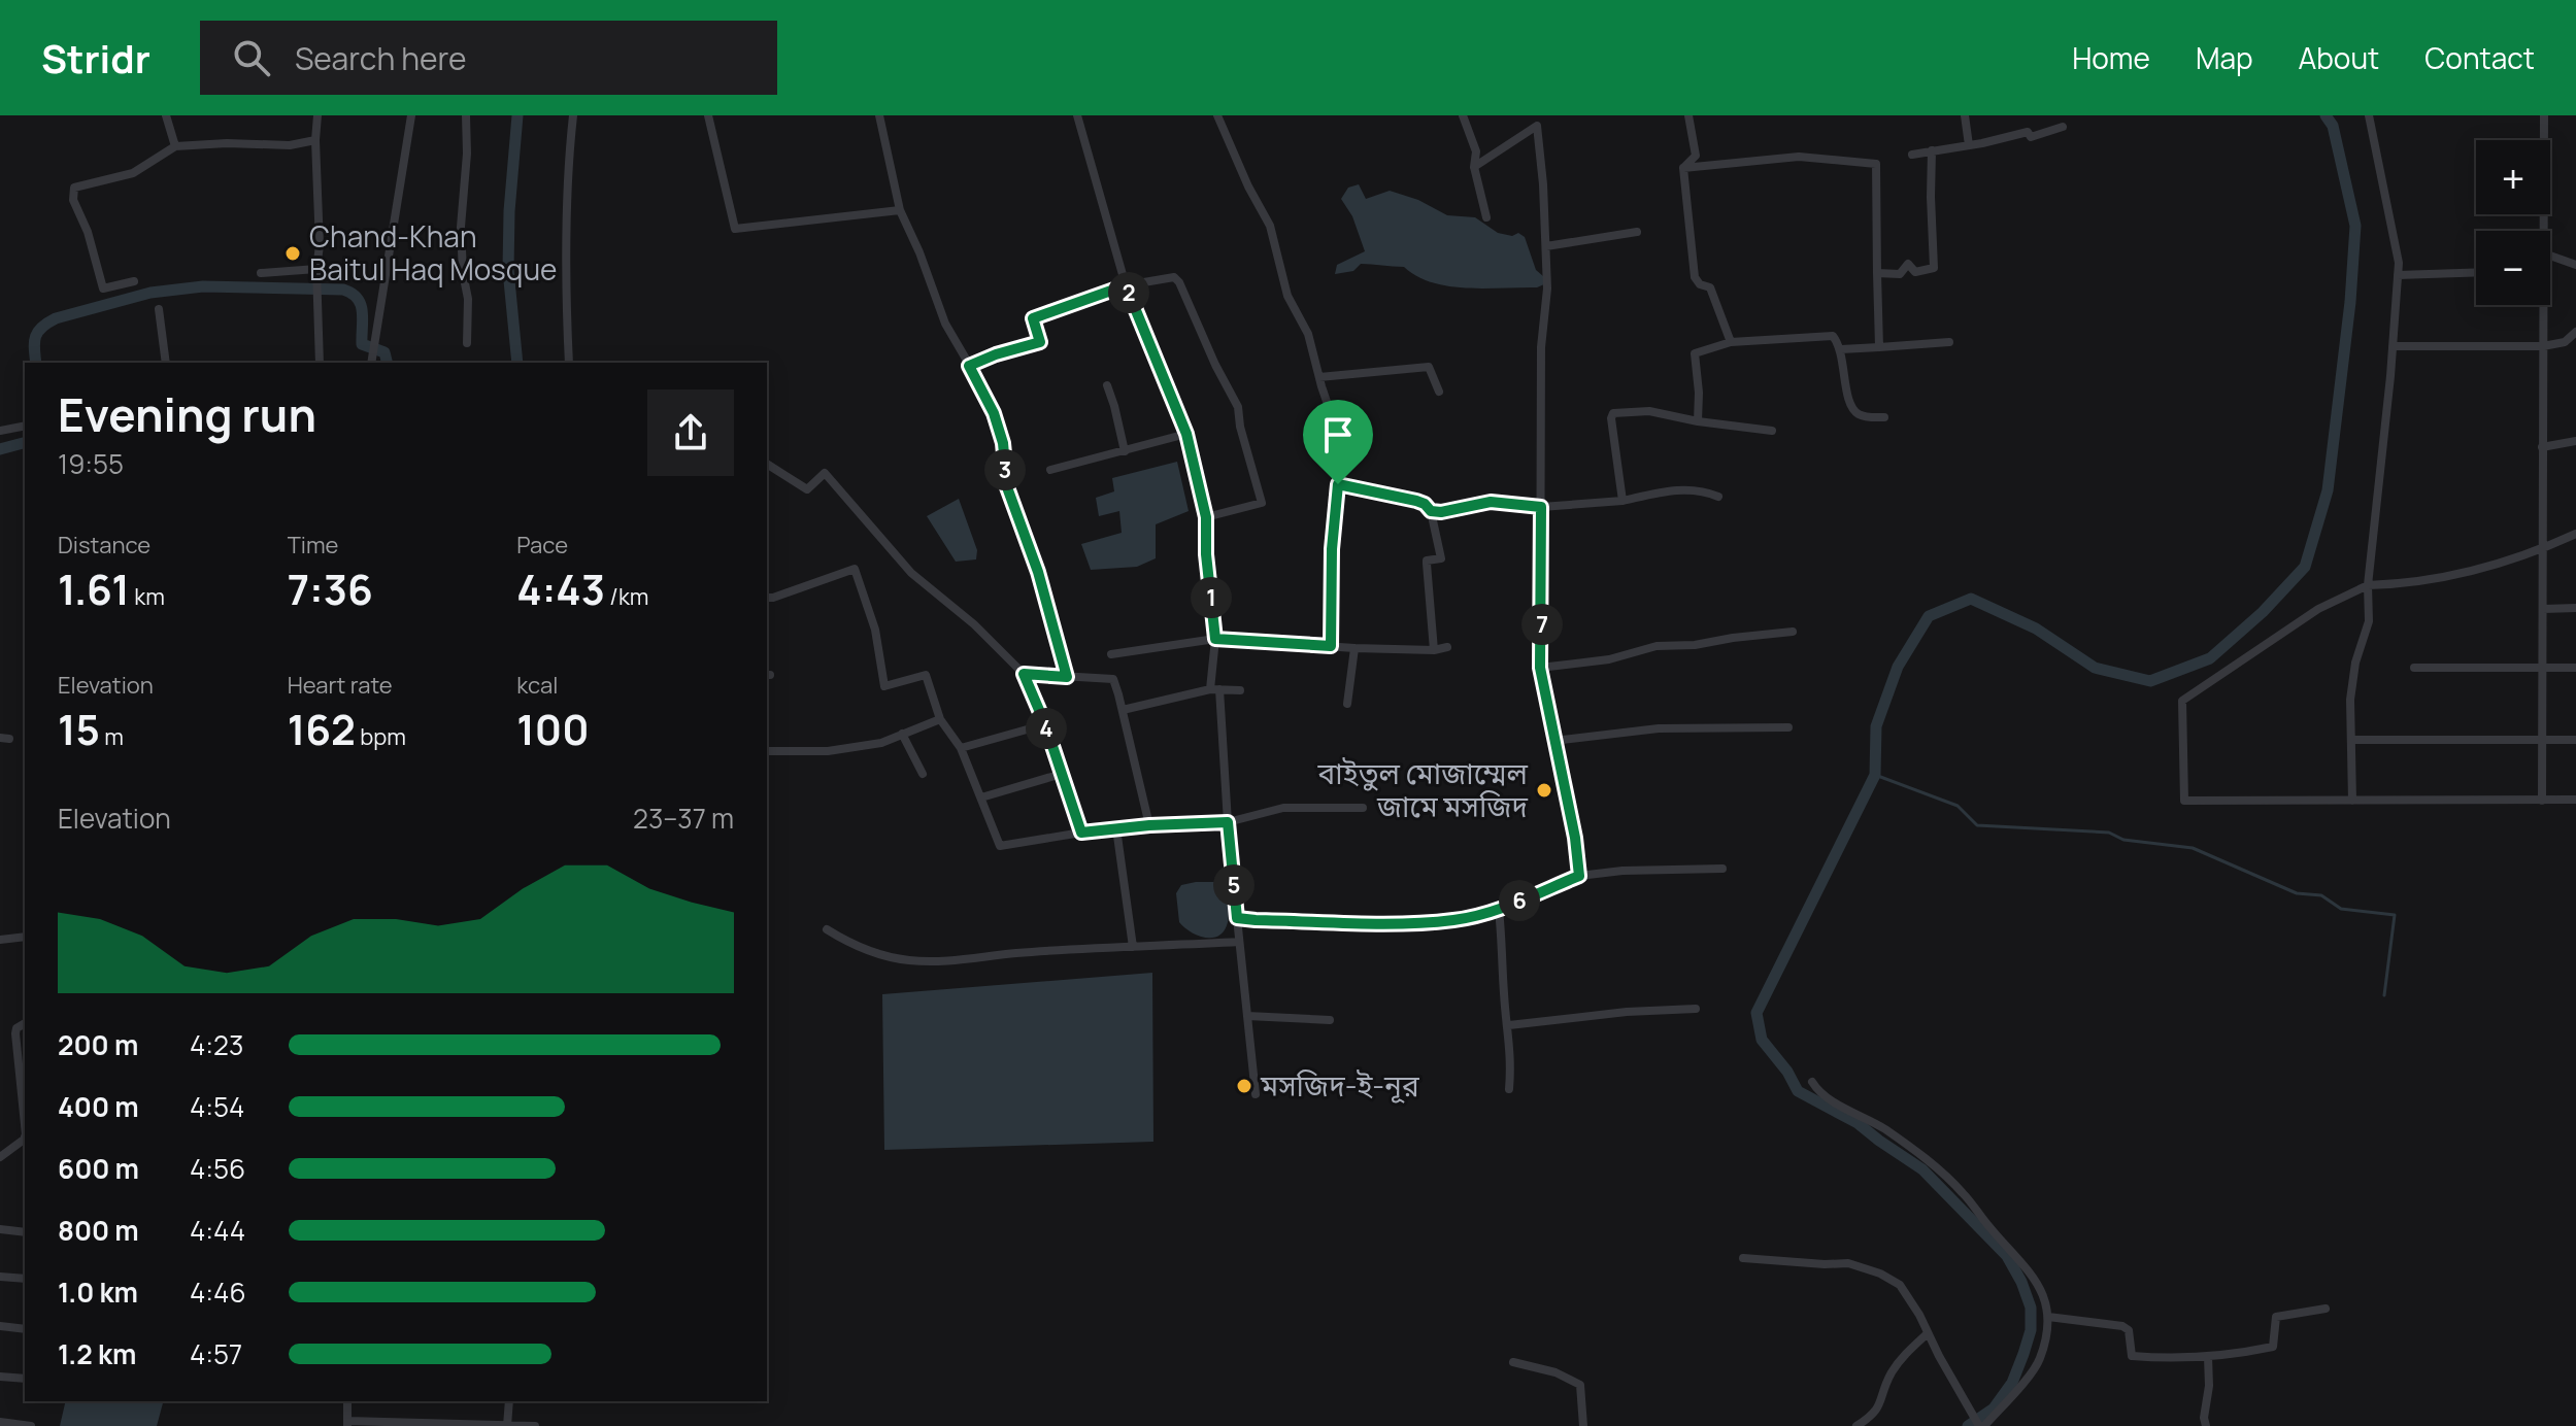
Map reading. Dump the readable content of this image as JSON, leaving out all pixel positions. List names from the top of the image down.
{
  "places": ["Chand-Khan Baitul Haq Mosque", "বাইতুল মোজাম্মেল জামে মসজিদ", "মসজিদ-ই-নূর"],
  "page": {
    "header": "Stridr",
    "search": "Search here",
    "nav": [
      "Home",
      "Map",
      "About",
      "Contact"
    ],
    "map_buttons": ["+", "−"],
    "pins": [
      "2",
      "3",
      "1",
      "7",
      "4",
      "5",
      "6"
    ],
    "heading": ["Evening run", "19:55"],
    "stats": [
      ["Distance", "1.61 km"],
      ["Time", "7:36"],
      ["Pace", "4:43 /km"],
      ["Elevation", "15 m"],
      ["Heart rate", "162 bpm"],
      ["kcal", "100"]
    ],
    "chart": ["Elevation", "23–37 m"],
    "list": [
      {
        "name": "200 m",
        "note": "4:23"
      },
      {
        "name": "400 m",
        "note": "4:54"
      },
      {
        "name": "600 m",
        "note": "4:56"
      },
      {
        "name": "800 m",
        "note": "4:44"
      },
      {
        "name": "1.0 km",
        "note": "4:46"
      },
      {
        "name": "1.2 km",
        "note": "4:57"
      }
    ]
  }
}
